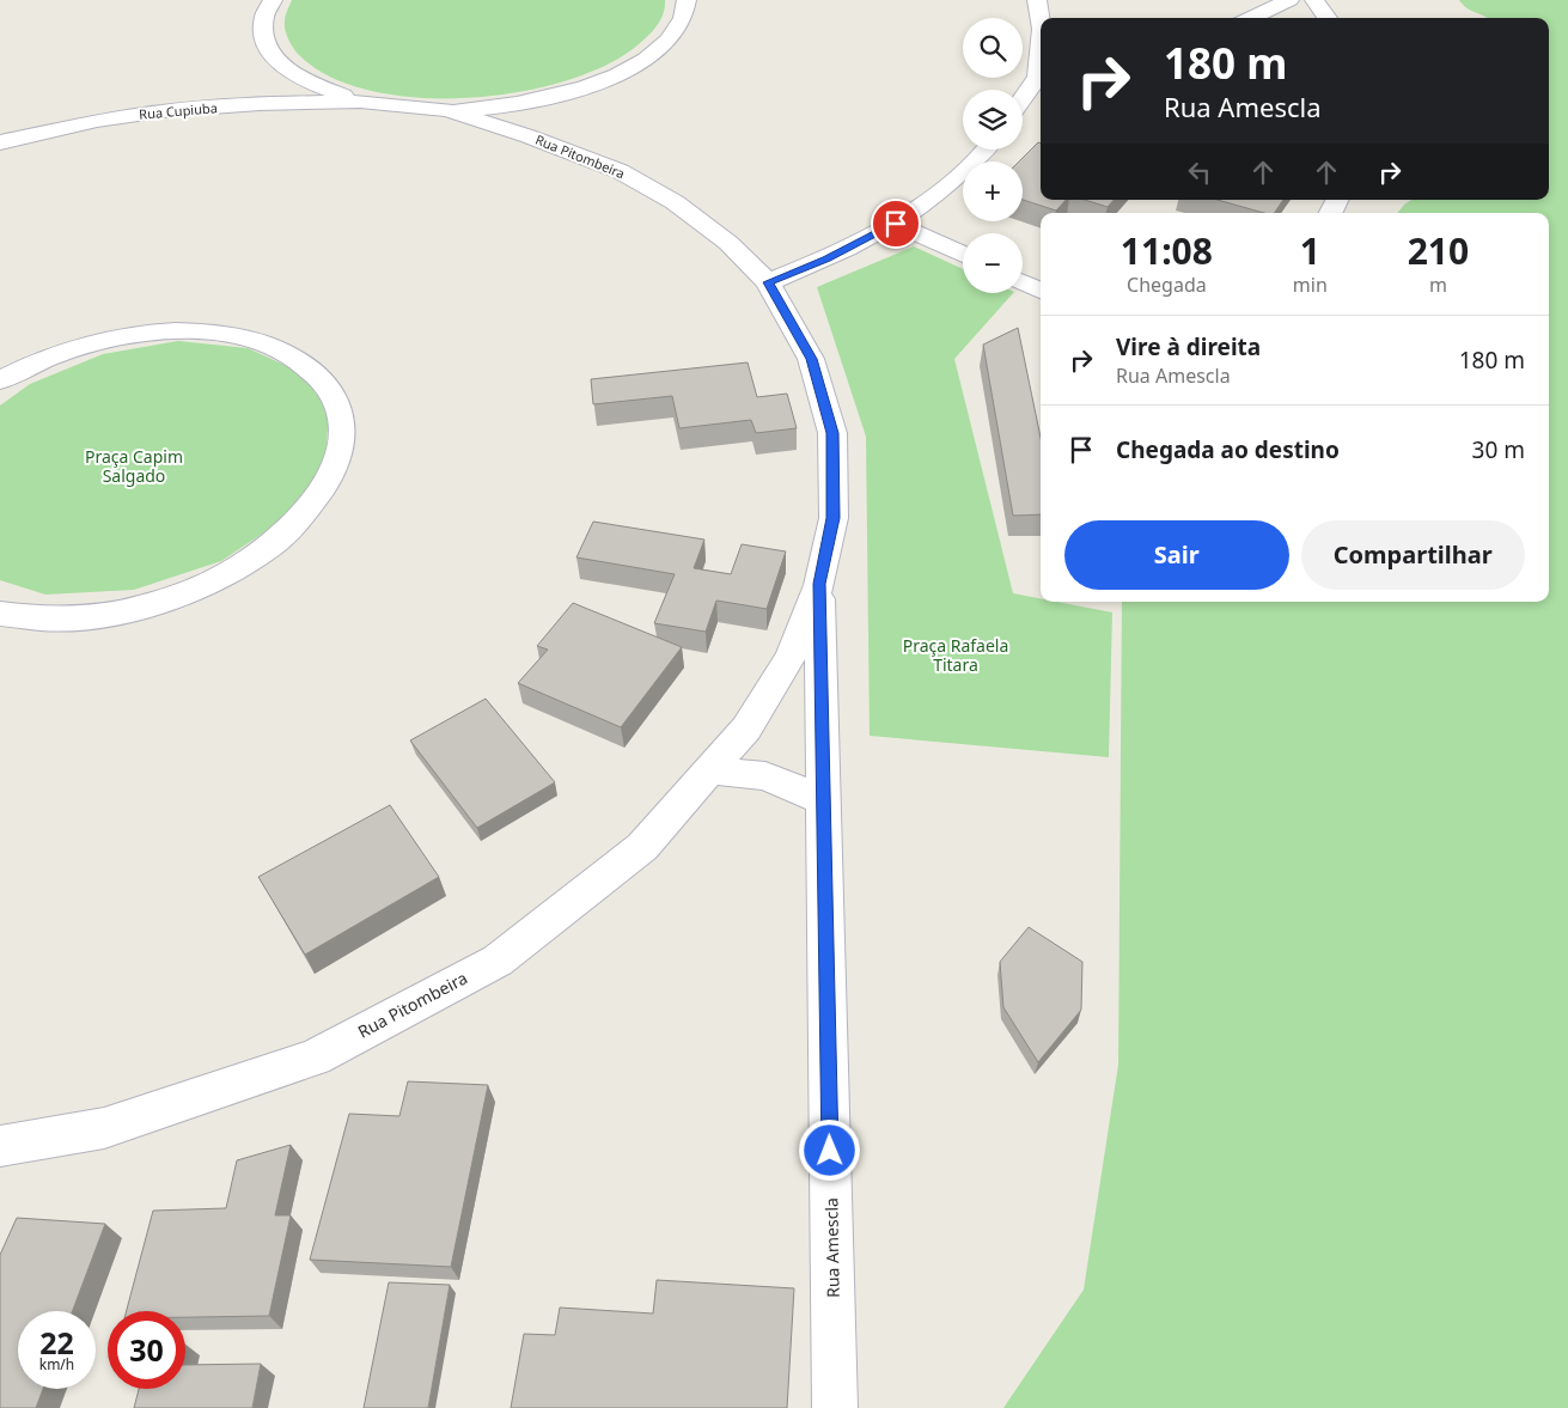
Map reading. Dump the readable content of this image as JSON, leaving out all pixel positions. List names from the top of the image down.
{
  "streets": {
    "street": ["Rua Cupiuba", "Rua Pitombeira", "Rua Amescla"]
  },
  "crossings": [
    ["Rua Cupiuba", "Rua Pitombeira"],
    ["Rua Pitombeira", "Rua Amescla"]
  ],
  "parks": ["Praça Capim Salgado", "Praça Rafaela Titara"],
  "page": {
    "map_buttons": ["+", "−"],
    "turn": ["180 m", "Rua Amescla"],
    "eta": [
      "11:08",
      "Chegada",
      "1",
      "min",
      "210",
      "m"
    ],
    "list": [
      {
        "name": "Vire à direita",
        "note": "Rua Amescla",
        "value": "180 m"
      },
      {
        "name": "Chegada ao destino",
        "value": "30 m"
      }
    ],
    "buttons": ["Sair", "Compartilhar"],
    "speed": "22 km/h",
    "limit": "30"
  }
}
